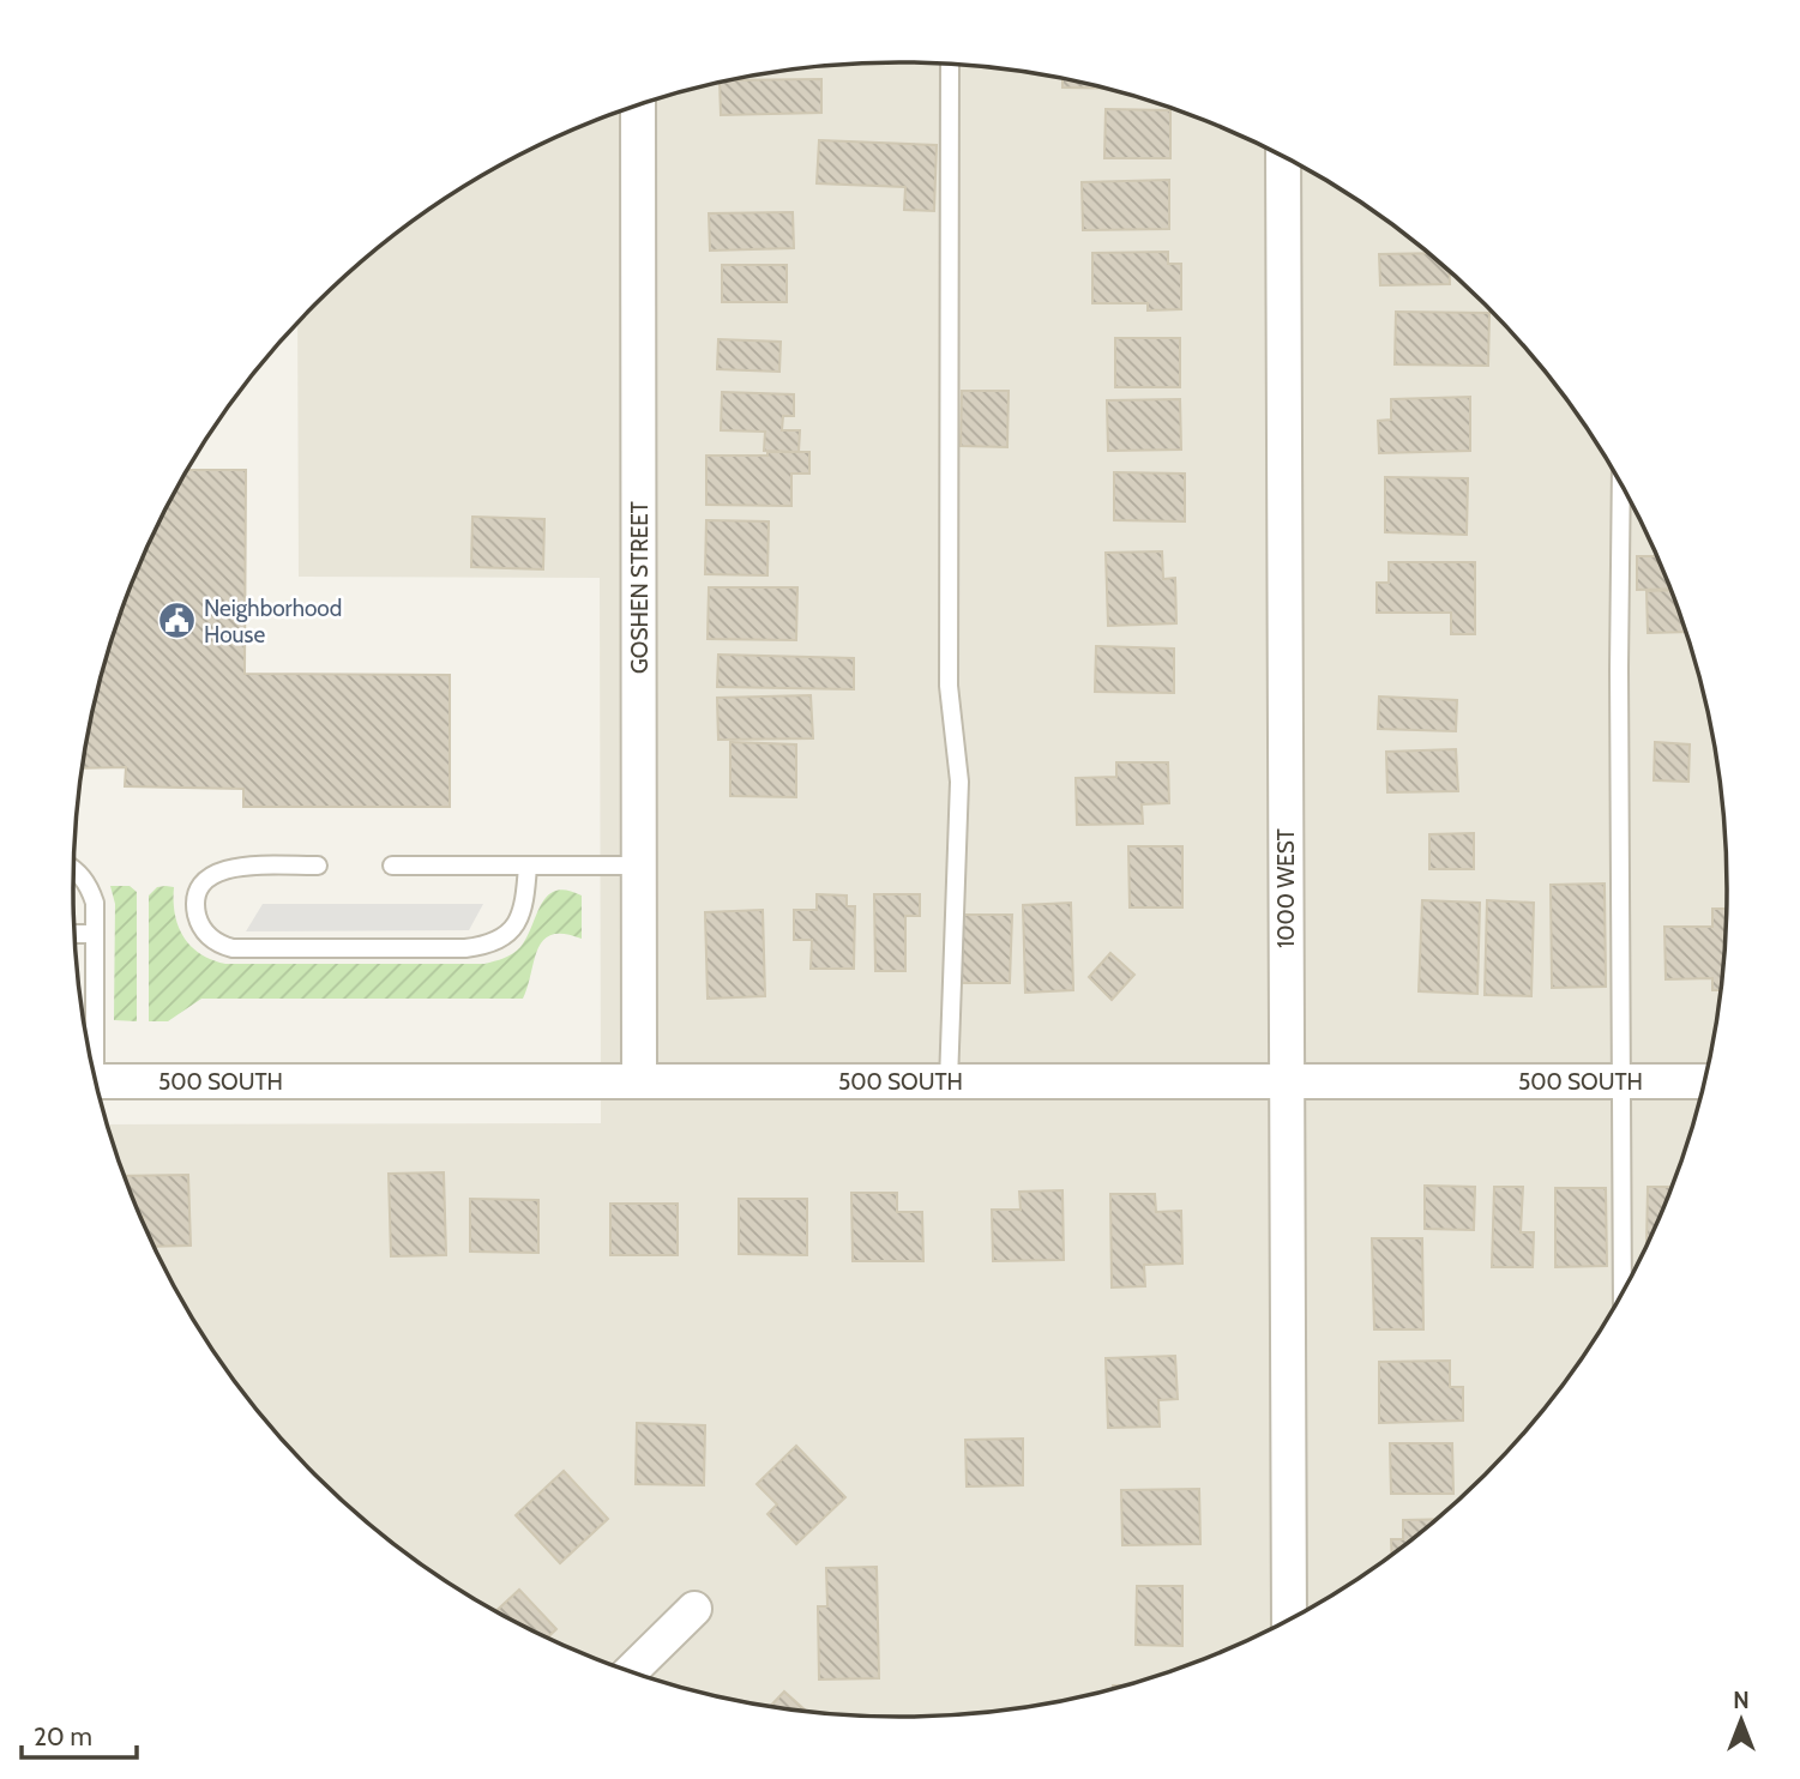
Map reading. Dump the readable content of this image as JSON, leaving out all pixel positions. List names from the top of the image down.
{
  "streets": {
    "street": ["GOSHEN STREET", "1000 WEST", "500 SOUTH"]
  },
  "crossings": [
    ["GOSHEN STREET", "500 SOUTH"],
    ["1000 WEST", "500 SOUTH"]
  ],
  "places": {
    "public building": ["Neighborhood House"]
  },
  "scale_bar": "20 m",
  "north": "top"
}
